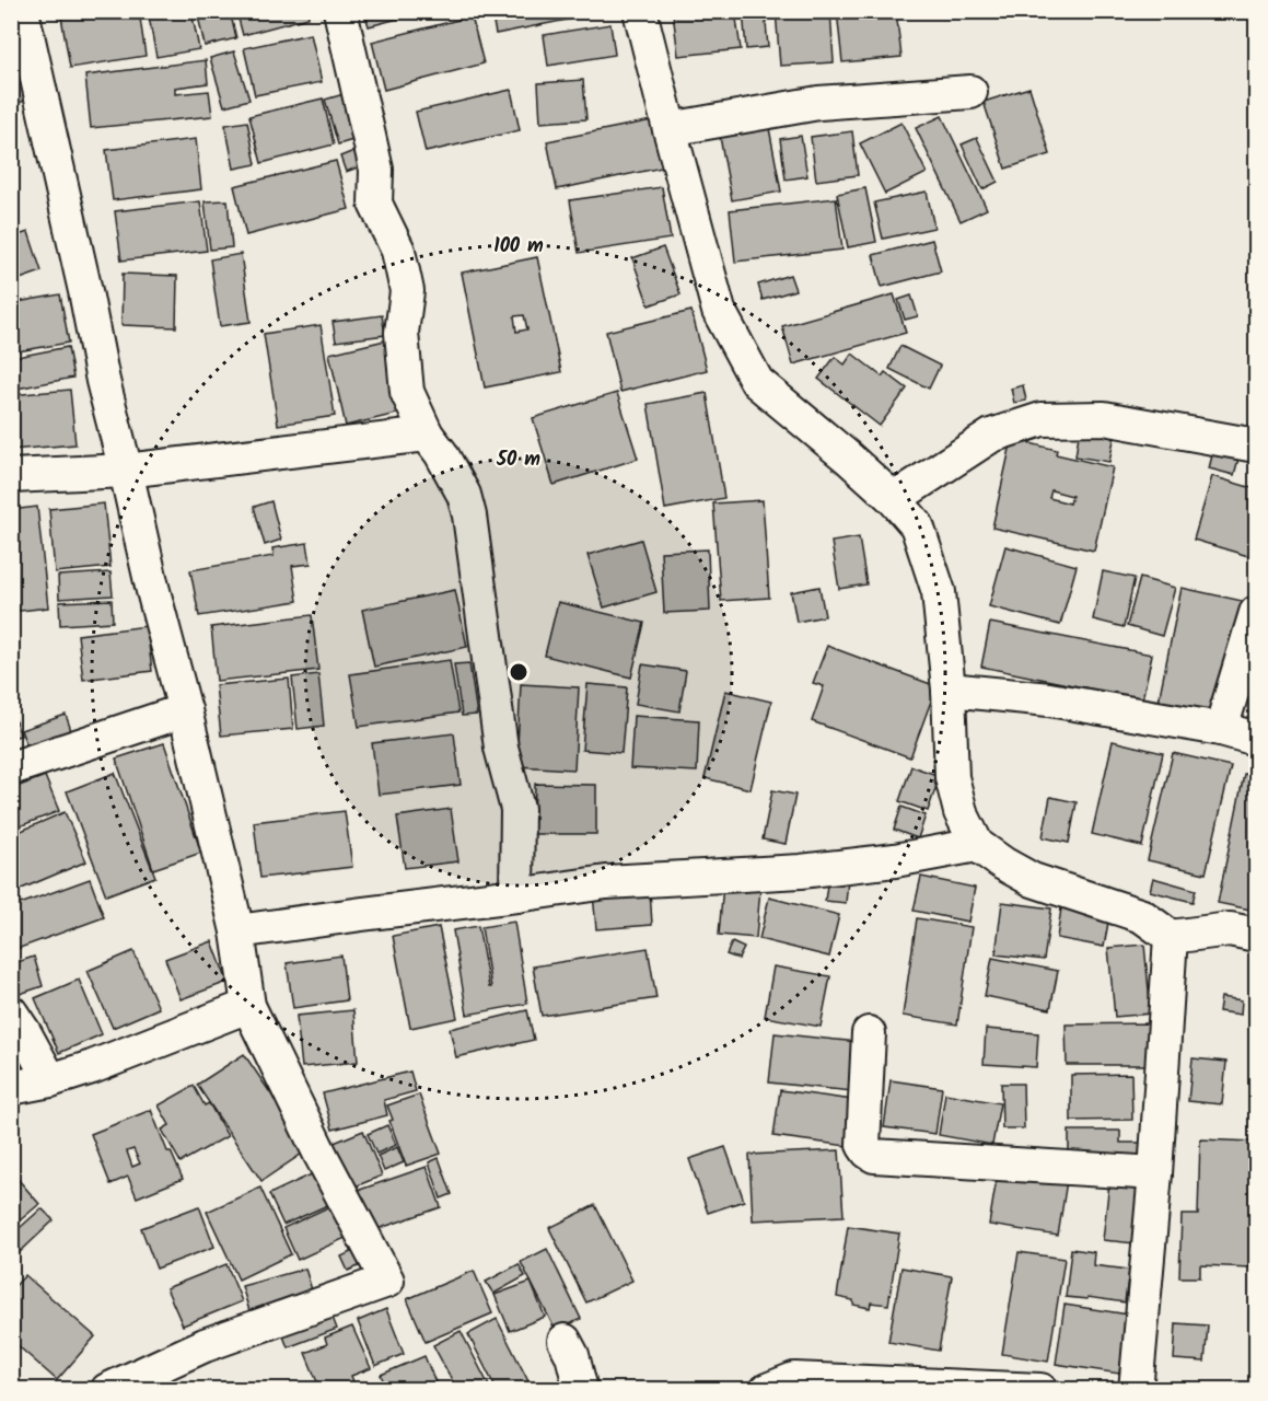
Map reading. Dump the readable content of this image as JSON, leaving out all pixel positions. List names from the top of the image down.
{
  "rings": ["100 m", "50 m"]
}
